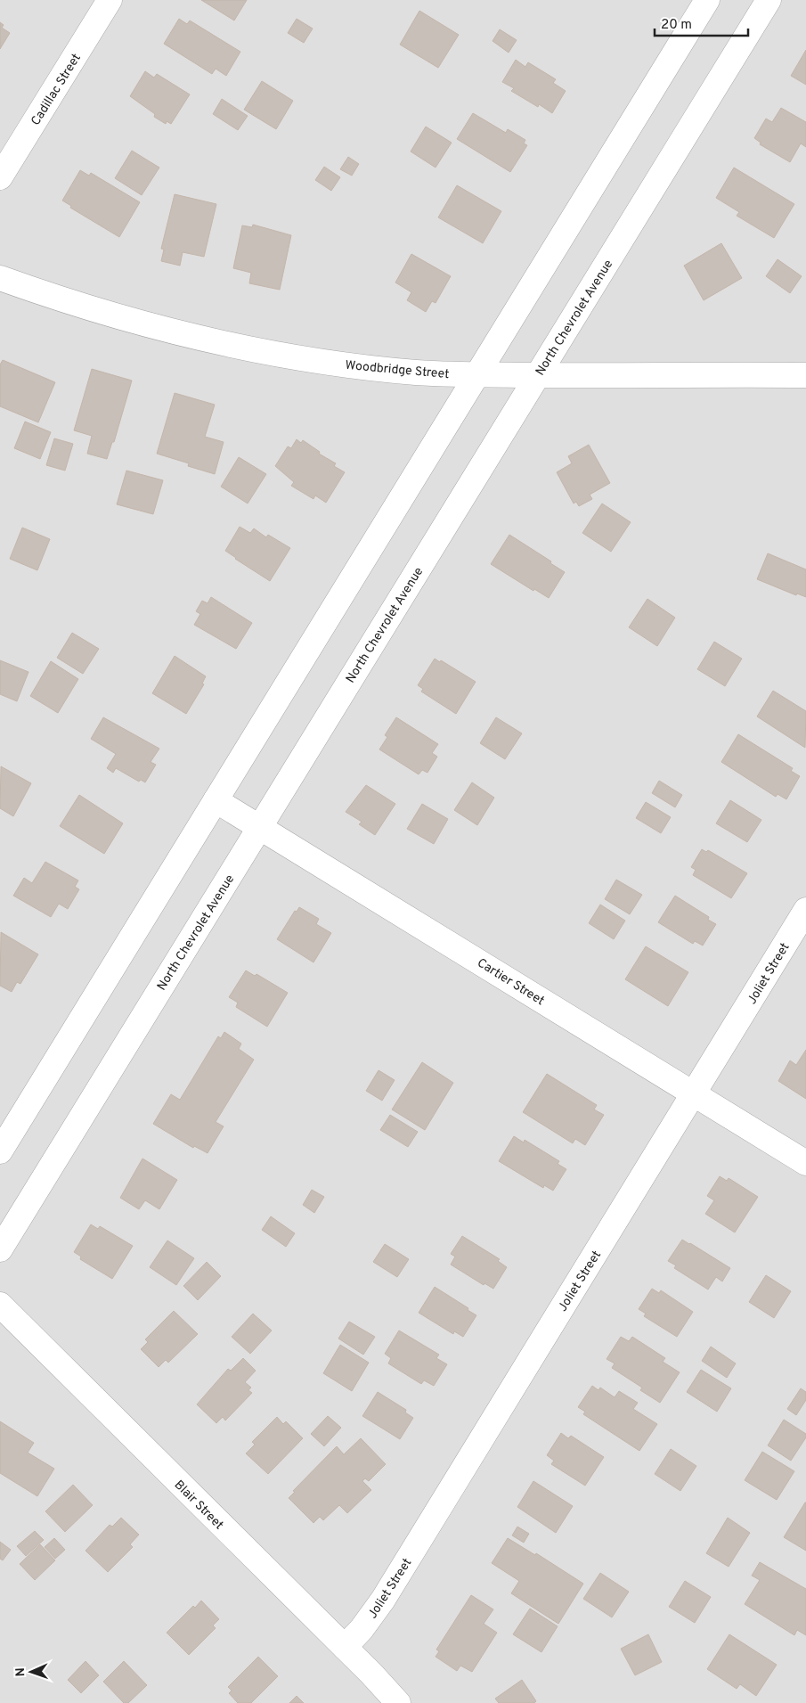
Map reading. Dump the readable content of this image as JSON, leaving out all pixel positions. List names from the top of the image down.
{
  "streets": {
    "street": [
      "Cadillac Street",
      "North Chevrolet Avenue",
      "Woodbridge Street",
      "Joliet Street",
      "Cartier Street",
      "Blair Street"
    ]
  },
  "crossings": [
    ["North Chevrolet Avenue", "Woodbridge Street"],
    ["North Chevrolet Avenue", "Cartier Street"],
    ["Joliet Street", "Cartier Street"],
    ["Joliet Street", "Blair Street"]
  ],
  "scale_bar": "20 m",
  "north": "left"
}
